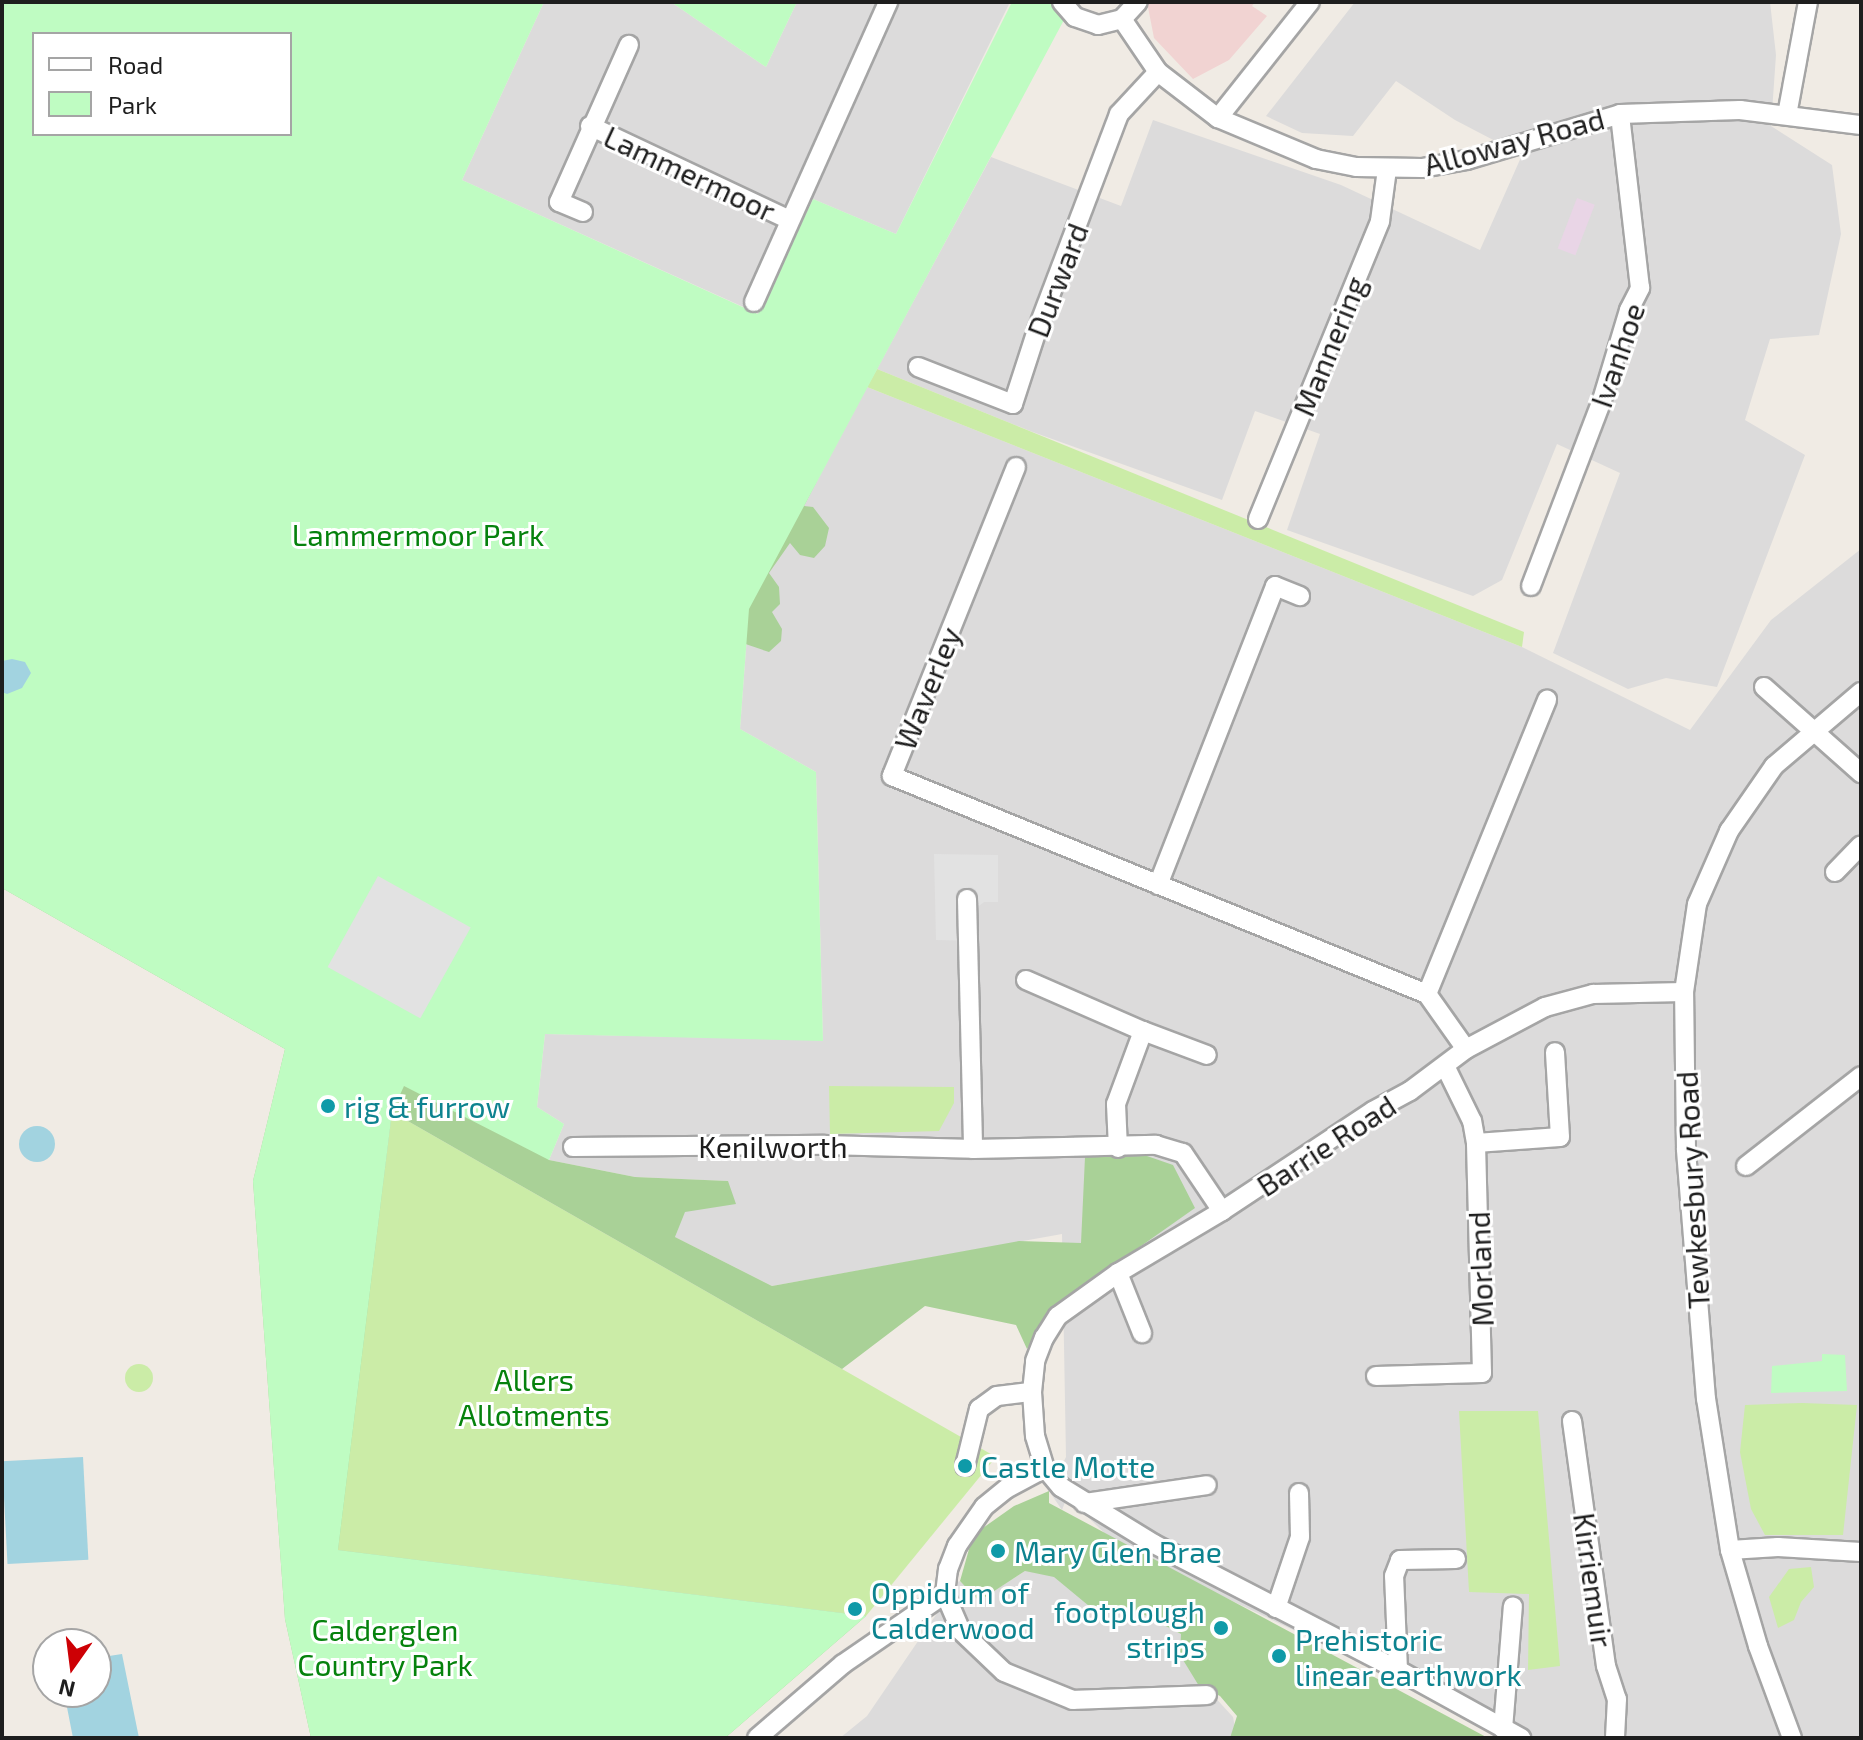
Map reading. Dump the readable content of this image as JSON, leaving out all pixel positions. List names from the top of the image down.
{
  "streets": {
    "street": [
      "Alloway Road",
      "Lammermoor",
      "Durward",
      "Mannering",
      "Ivanhoe",
      "Waverley",
      "Barrie Road",
      "Kenilworth",
      "Tewkesbury Road",
      "Morland",
      "Kirriemuir"
    ]
  },
  "crossings": [
    ["Alloway Road", "Durward"],
    ["Alloway Road", "Mannering"],
    ["Alloway Road", "Ivanhoe"],
    ["Barrie Road", "Kenilworth"],
    ["Barrie Road", "Tewkesbury Road"],
    ["Barrie Road", "Morland"]
  ],
  "parks": ["Lammermoor Park", "Allers Allotments", "Calderglen Country Park"],
  "places": [
    "rig & furrow",
    "Castle Motte",
    "Mary Glen Brae",
    "Oppidum of Calderwood",
    "footplough strips",
    "Prehistoric linear earthwork"
  ],
  "legend": ["Road", "Park"],
  "north": "bottom"
}
